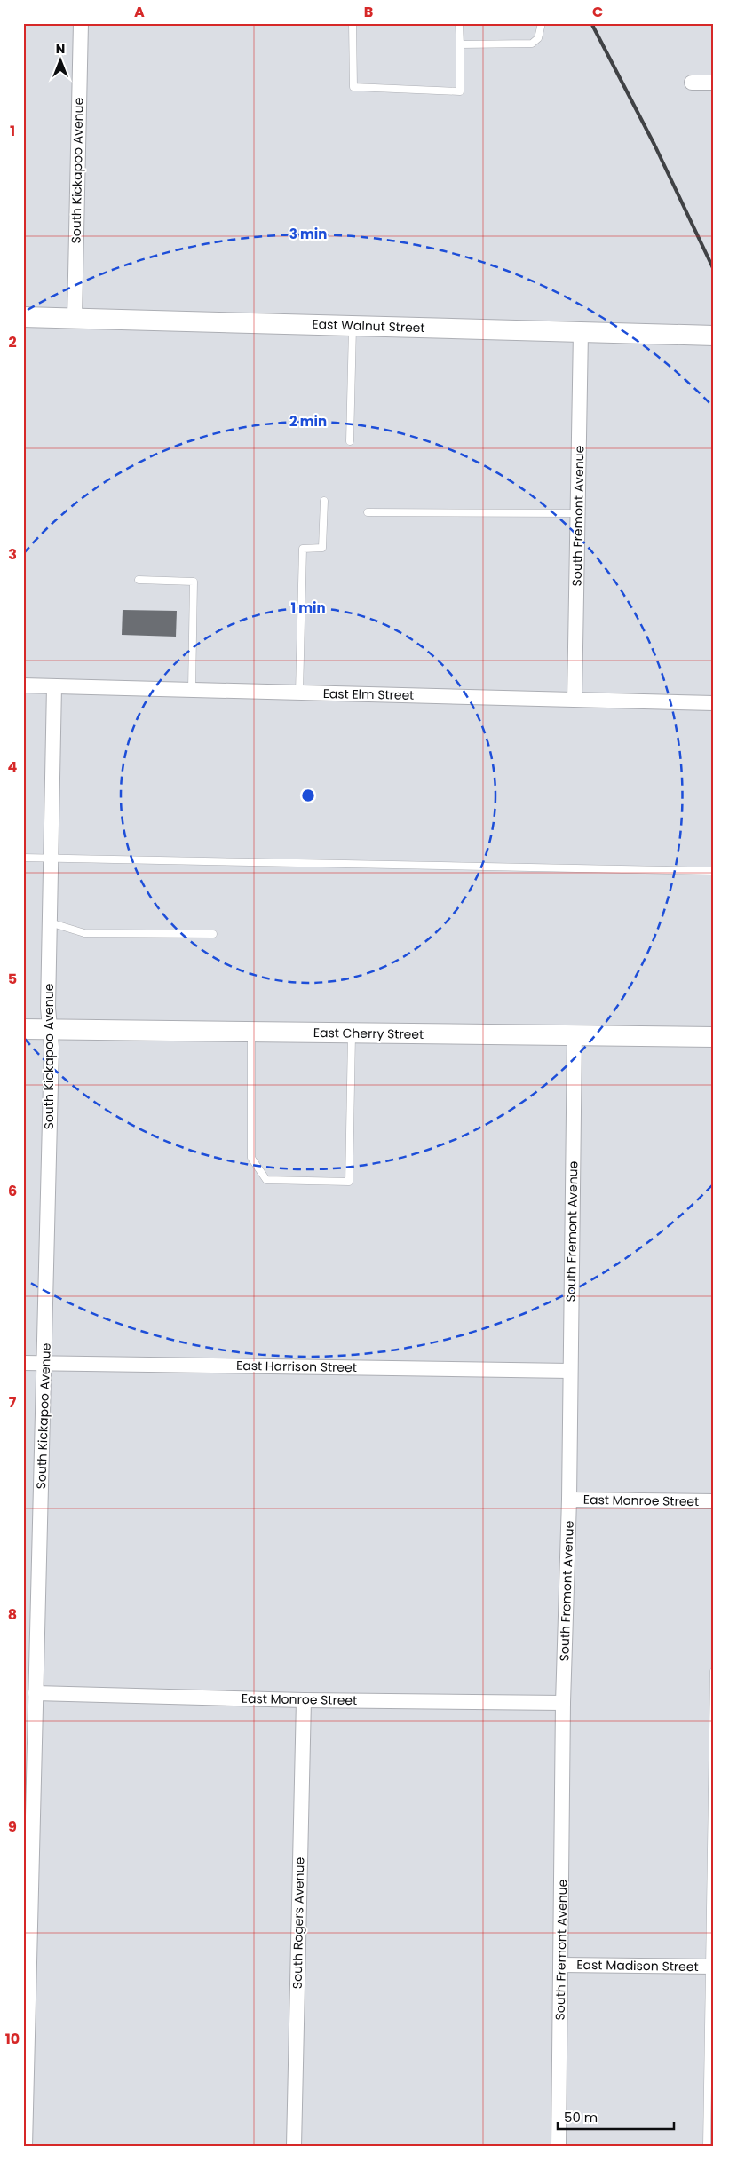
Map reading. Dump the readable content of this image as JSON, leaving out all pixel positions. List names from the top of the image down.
{
  "streets": {
    "street": [
      "South Kickapoo Avenue",
      "East Walnut Street",
      "South Fremont Avenue",
      "East Elm Street",
      "East Cherry Street",
      "East Harrison Street",
      "East Monroe Street",
      "South Rogers Avenue",
      "East Madison Street"
    ]
  },
  "crossings": [
    ["South Kickapoo Avenue", "East Walnut Street"],
    ["South Kickapoo Avenue", "East Elm Street"],
    ["South Kickapoo Avenue", "East Cherry Street"],
    ["South Kickapoo Avenue", "East Harrison Street"],
    ["South Kickapoo Avenue", "East Monroe Street"],
    ["East Walnut Street", "South Fremont Avenue"],
    ["South Fremont Avenue", "East Elm Street"],
    ["South Fremont Avenue", "East Cherry Street"],
    ["South Fremont Avenue", "East Harrison Street"],
    ["South Fremont Avenue", "East Monroe Street"],
    ["South Fremont Avenue", "East Madison Street"],
    ["East Monroe Street", "South Rogers Avenue"]
  ],
  "scale_bar": "50 m",
  "north": "top",
  "grid": {
    "columns": ["A", "B", "C"],
    "rows": [
      "1",
      "2",
      "3",
      "4",
      "5",
      "6",
      "7",
      "8",
      "9",
      "10"
    ]
  },
  "rings": ["3 min", "2 min", "1 min"]
}
